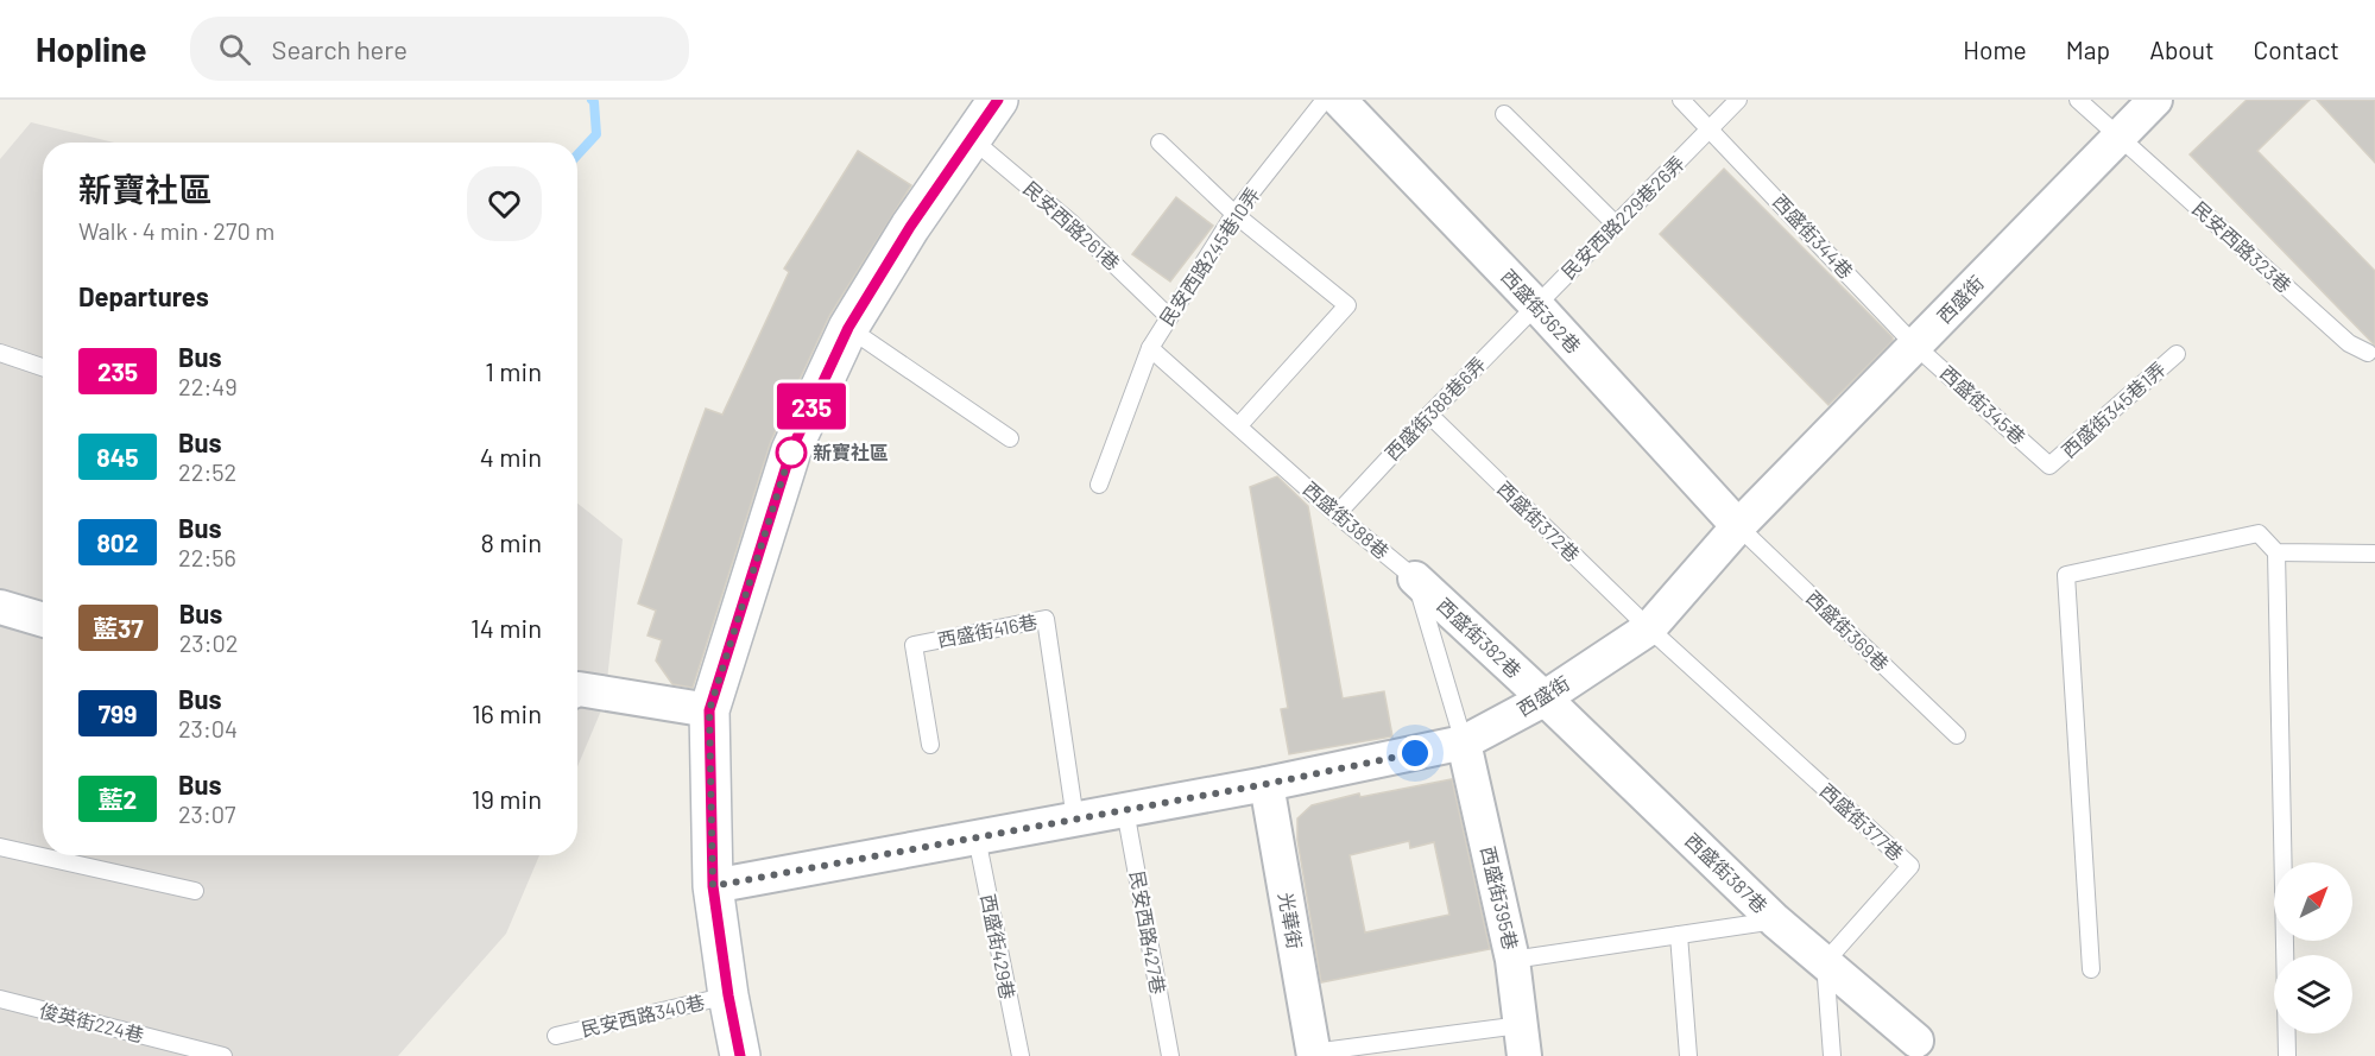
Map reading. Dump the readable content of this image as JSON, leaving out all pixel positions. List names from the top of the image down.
{
  "streets": {
    "street": [
      "西盛街",
      "西盛街362巷",
      "西盛街382巷",
      "西盛街387巷",
      "西盛街395巷",
      "光華街"
    ],
    "lane": [
      "民安西路229巷26弄",
      "民安西路261巷",
      "西盛街344巷",
      "民安西路323巷",
      "民安西路245巷10弄",
      "西盛街345巷",
      "西盛街388巷6弄",
      "西盛街345巷1弄",
      "西盛街388巷",
      "西盛街372巷",
      "西盛街416巷",
      "西盛街369巷",
      "西盛街377巷",
      "民安西路427巷",
      "西盛街429巷",
      "民安西路340巷",
      "俊英街224巷"
    ]
  },
  "crossings": [
    ["民安西路229巷26弄", "西盛街344巷"],
    ["民安西路229巷26弄", "西盛街362巷"],
    ["民安西路229巷26弄", "西盛街388巷6弄"],
    ["民安西路261巷", "民安西路245巷10弄"],
    ["西盛街344巷", "西盛街"],
    ["西盛街344巷", "西盛街345巷"],
    ["民安西路323巷", "西盛街"],
    ["民安西路245巷10弄", "西盛街388巷"],
    ["西盛街", "西盛街362巷"],
    ["西盛街", "西盛街345巷"],
    ["西盛街", "西盛街372巷"],
    ["西盛街", "西盛街416巷"],
    ["西盛街", "西盛街369巷"],
    ["西盛街", "西盛街382巷"],
    ["西盛街", "西盛街377巷"],
    ["西盛街", "西盛街387巷"],
    ["西盛街", "西盛街395巷"],
    ["西盛街", "光華街"],
    ["西盛街", "民安西路427巷"],
    ["西盛街", "西盛街429巷"],
    ["西盛街362巷", "西盛街388巷6弄"],
    ["西盛街362巷", "西盛街369巷"],
    ["西盛街345巷", "西盛街345巷1弄"],
    ["西盛街388巷6弄", "西盛街388巷"],
    ["西盛街388巷6弄", "西盛街372巷"],
    ["西盛街388巷", "西盛街382巷"],
    ["西盛街372巷", "西盛街377巷"],
    ["西盛街382巷", "西盛街387巷"],
    ["西盛街377巷", "西盛街387巷"]
  ],
  "places": ["新寶社區"],
  "lines": ["bus line 235"],
  "north": "top right",
  "page": {
    "header": "Hopline",
    "search": "Search here",
    "nav": [
      "Home",
      "Map",
      "About",
      "Contact"
    ],
    "on_map": "235",
    "heading": [
      ["新寶社區", "Walk · 4 min · 270 m"],
      "Departures"
    ],
    "list": [
      {
        "mark": "235",
        "name": "Bus",
        "note": "22:49",
        "value": "1 min"
      },
      {
        "mark": "845",
        "name": "Bus",
        "note": "22:52",
        "value": "4 min"
      },
      {
        "mark": "802",
        "name": "Bus",
        "note": "22:56",
        "value": "8 min"
      },
      {
        "mark": "藍37",
        "name": "Bus",
        "note": "23:02",
        "value": "14 min"
      },
      {
        "mark": "799",
        "name": "Bus",
        "note": "23:04",
        "value": "16 min"
      },
      {
        "mark": "藍2",
        "name": "Bus",
        "note": "23:07",
        "value": "19 min"
      }
    ]
  }
}
